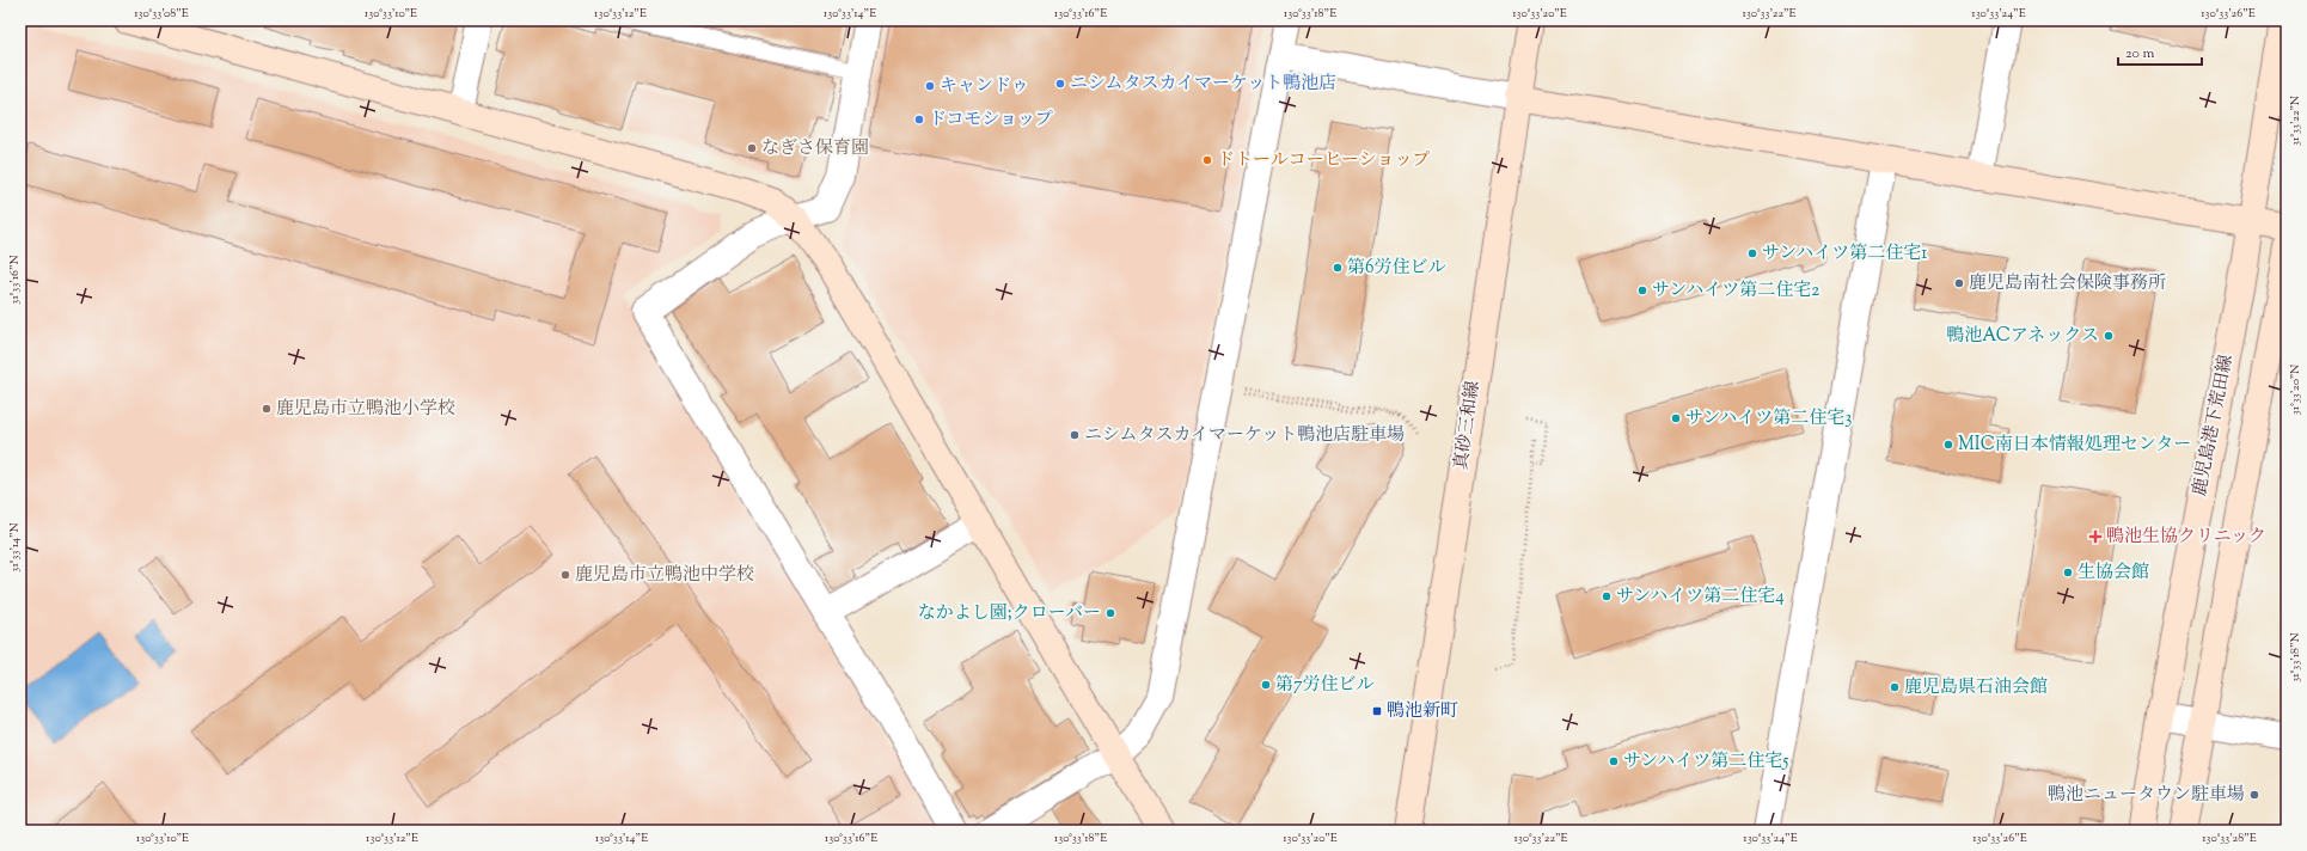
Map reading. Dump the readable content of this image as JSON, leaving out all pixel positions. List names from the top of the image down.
{
  "streets": {
    "street": ["真砂三和線", "鹿児島港下荒田線"]
  },
  "places": {
    "other": [
      "ニシムタスカイマーケット鴨池店",
      "キャンドゥ",
      "ドコモショップ",
      "なぎさ保育園",
      "ドトールコーヒーショップ",
      "サンハイツ第二住宅1",
      "第6労住ビル",
      "鹿児島南社会保険事務所",
      "サンハイツ第二住宅2",
      "鴨池ACアネックス",
      "鹿児島市立鴨池小学校",
      "サンハイツ第二住宅3",
      "ニシムタスカイマーケット鴨池店駐車場",
      "MIC南日本情報処理センター",
      "生協会館",
      "鹿児島市立鴨池中学校",
      "サンハイツ第二住宅4",
      "なかよし園;クローバー",
      "第7労住ビル",
      "鹿児島県石油会館",
      "サンハイツ第二住宅5",
      "鴨池ニュータウン駐車場"
    ],
    "health": ["鴨池生協クリニック"],
    "transit": ["鴨池新町"]
  },
  "scale_bar": "20 m",
  "coordinates": [
    "130°33'08\"E",
    "130°33'10\"E",
    "130°33'12\"E",
    "130°33'14\"E",
    "130°33'16\"E",
    "130°33'18\"E",
    "130°33'20\"E",
    "130°33'22\"E",
    "130°33'24\"E",
    "130°33'26\"E",
    "31°33'22\"N",
    "31°33'16\"N",
    "31°33'20\"N",
    "31°33'14\"N",
    "31°33'18\"N",
    "130°33'28\"E"
  ]
}
